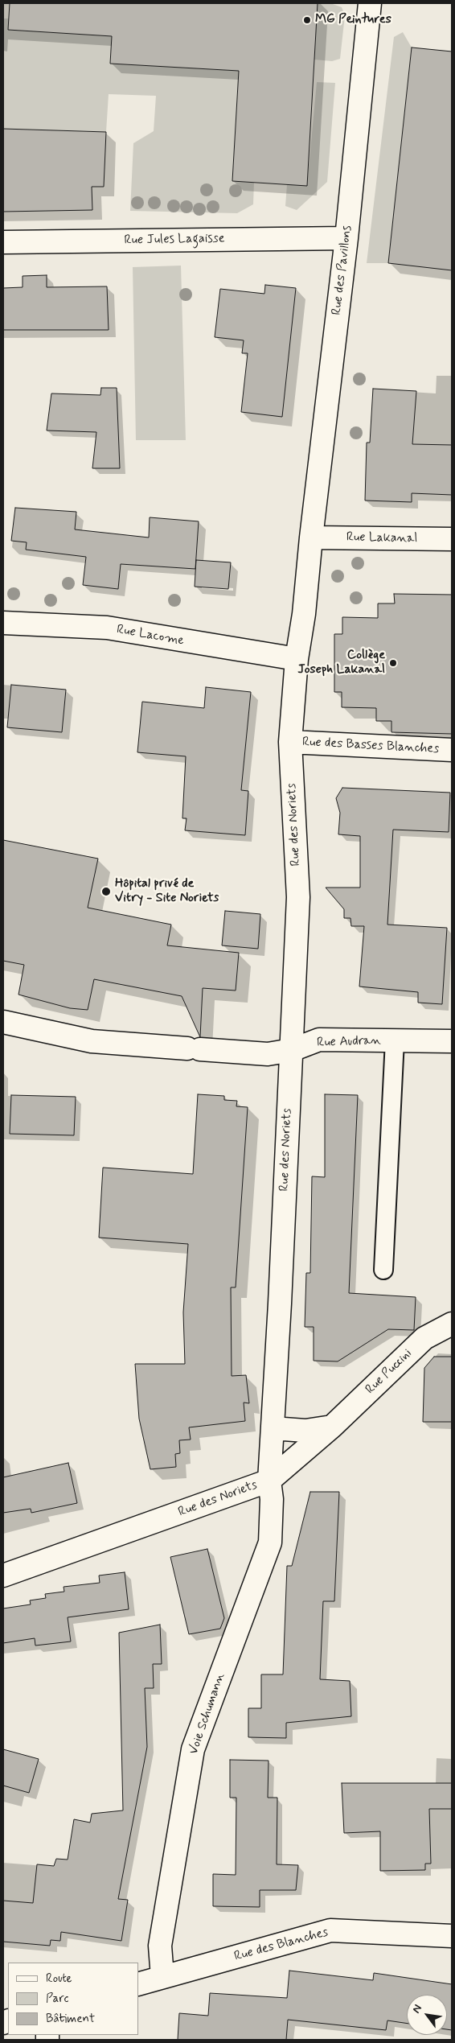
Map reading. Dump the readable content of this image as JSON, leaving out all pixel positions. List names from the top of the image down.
{
  "streets": {
    "street": [
      "Rue Jules Lagaisse",
      "Rue des Pavillons",
      "Rue Lakanal",
      "Rue Lacome",
      "Rue des Basses Blanches",
      "Rue des Noriets",
      "Rue Audran",
      "Rue Puccini",
      "Voie Schumann",
      "Rue des Blanches"
    ]
  },
  "crossings": [
    ["Rue Jules Lagaisse", "Rue des Pavillons"],
    ["Rue des Pavillons", "Rue Lakanal"],
    ["Rue des Pavillons", "Rue des Noriets"],
    ["Rue Lakanal", "Rue des Noriets"],
    ["Rue Lacome", "Rue des Noriets"],
    ["Rue des Basses Blanches", "Rue des Noriets"],
    ["Rue des Noriets", "Rue Audran"],
    ["Rue des Noriets", "Rue Puccini"],
    ["Rue des Noriets", "Voie Schumann"],
    ["Rue Puccini", "Voie Schumann"],
    ["Voie Schumann", "Rue des Blanches"]
  ],
  "places": ["MG Peintures", "Collège Joseph Lakanal", "Hôpital privé de Vitry - Site Noriets"],
  "legend": ["Route", "Parc", "Bâtiment"],
  "north": "top left"
}
